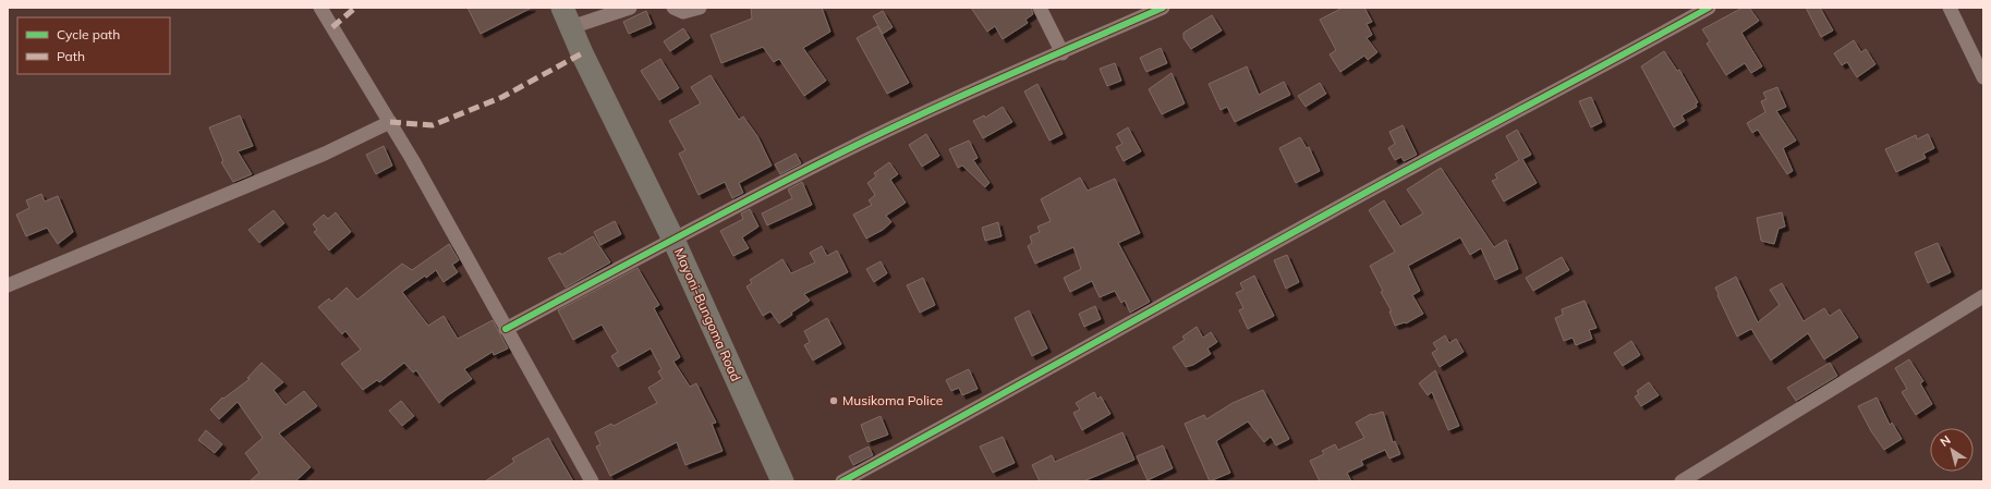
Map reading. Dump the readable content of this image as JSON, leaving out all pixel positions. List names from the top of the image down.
{
  "streets": {
    "main road": ["Mayoni-Bungoma Road"]
  },
  "places": ["Musikoma Police"],
  "legend": ["Cycle path", "Path"],
  "north": "top left"
}
